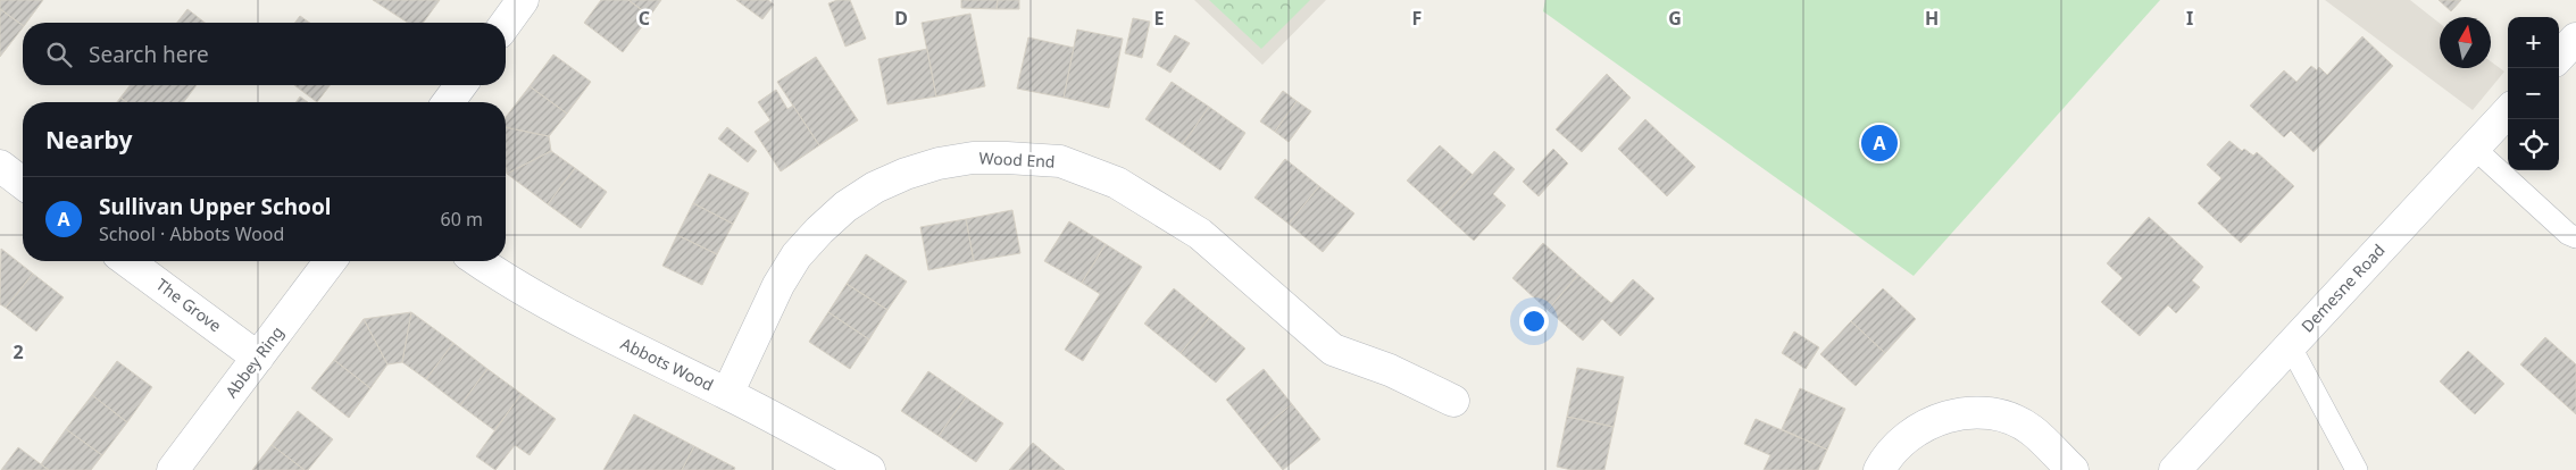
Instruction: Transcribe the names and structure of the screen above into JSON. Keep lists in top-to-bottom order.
{
  "streets": {
    "street": [
      "Wood End",
      "Demesne Road",
      "The Grove",
      "Abbey Ring",
      "Abbots Wood"
    ]
  },
  "crossings": [
    ["Wood End", "Abbots Wood"],
    ["The Grove", "Abbey Ring"]
  ],
  "north": "top",
  "page": {
    "map_buttons": ["+", "−"],
    "search": "Search here",
    "heading": "Nearby",
    "pins": "A",
    "list": [
      {
        "mark": "A",
        "name": "Sullivan Upper School",
        "note": "School · Abbots Wood",
        "value": "60 m"
      }
    ]
  },
  "grid": {
    "columns": [
      "C",
      "D",
      "E",
      "F",
      "G",
      "H",
      "I"
    ],
    "rows": ["2"]
  }
}
